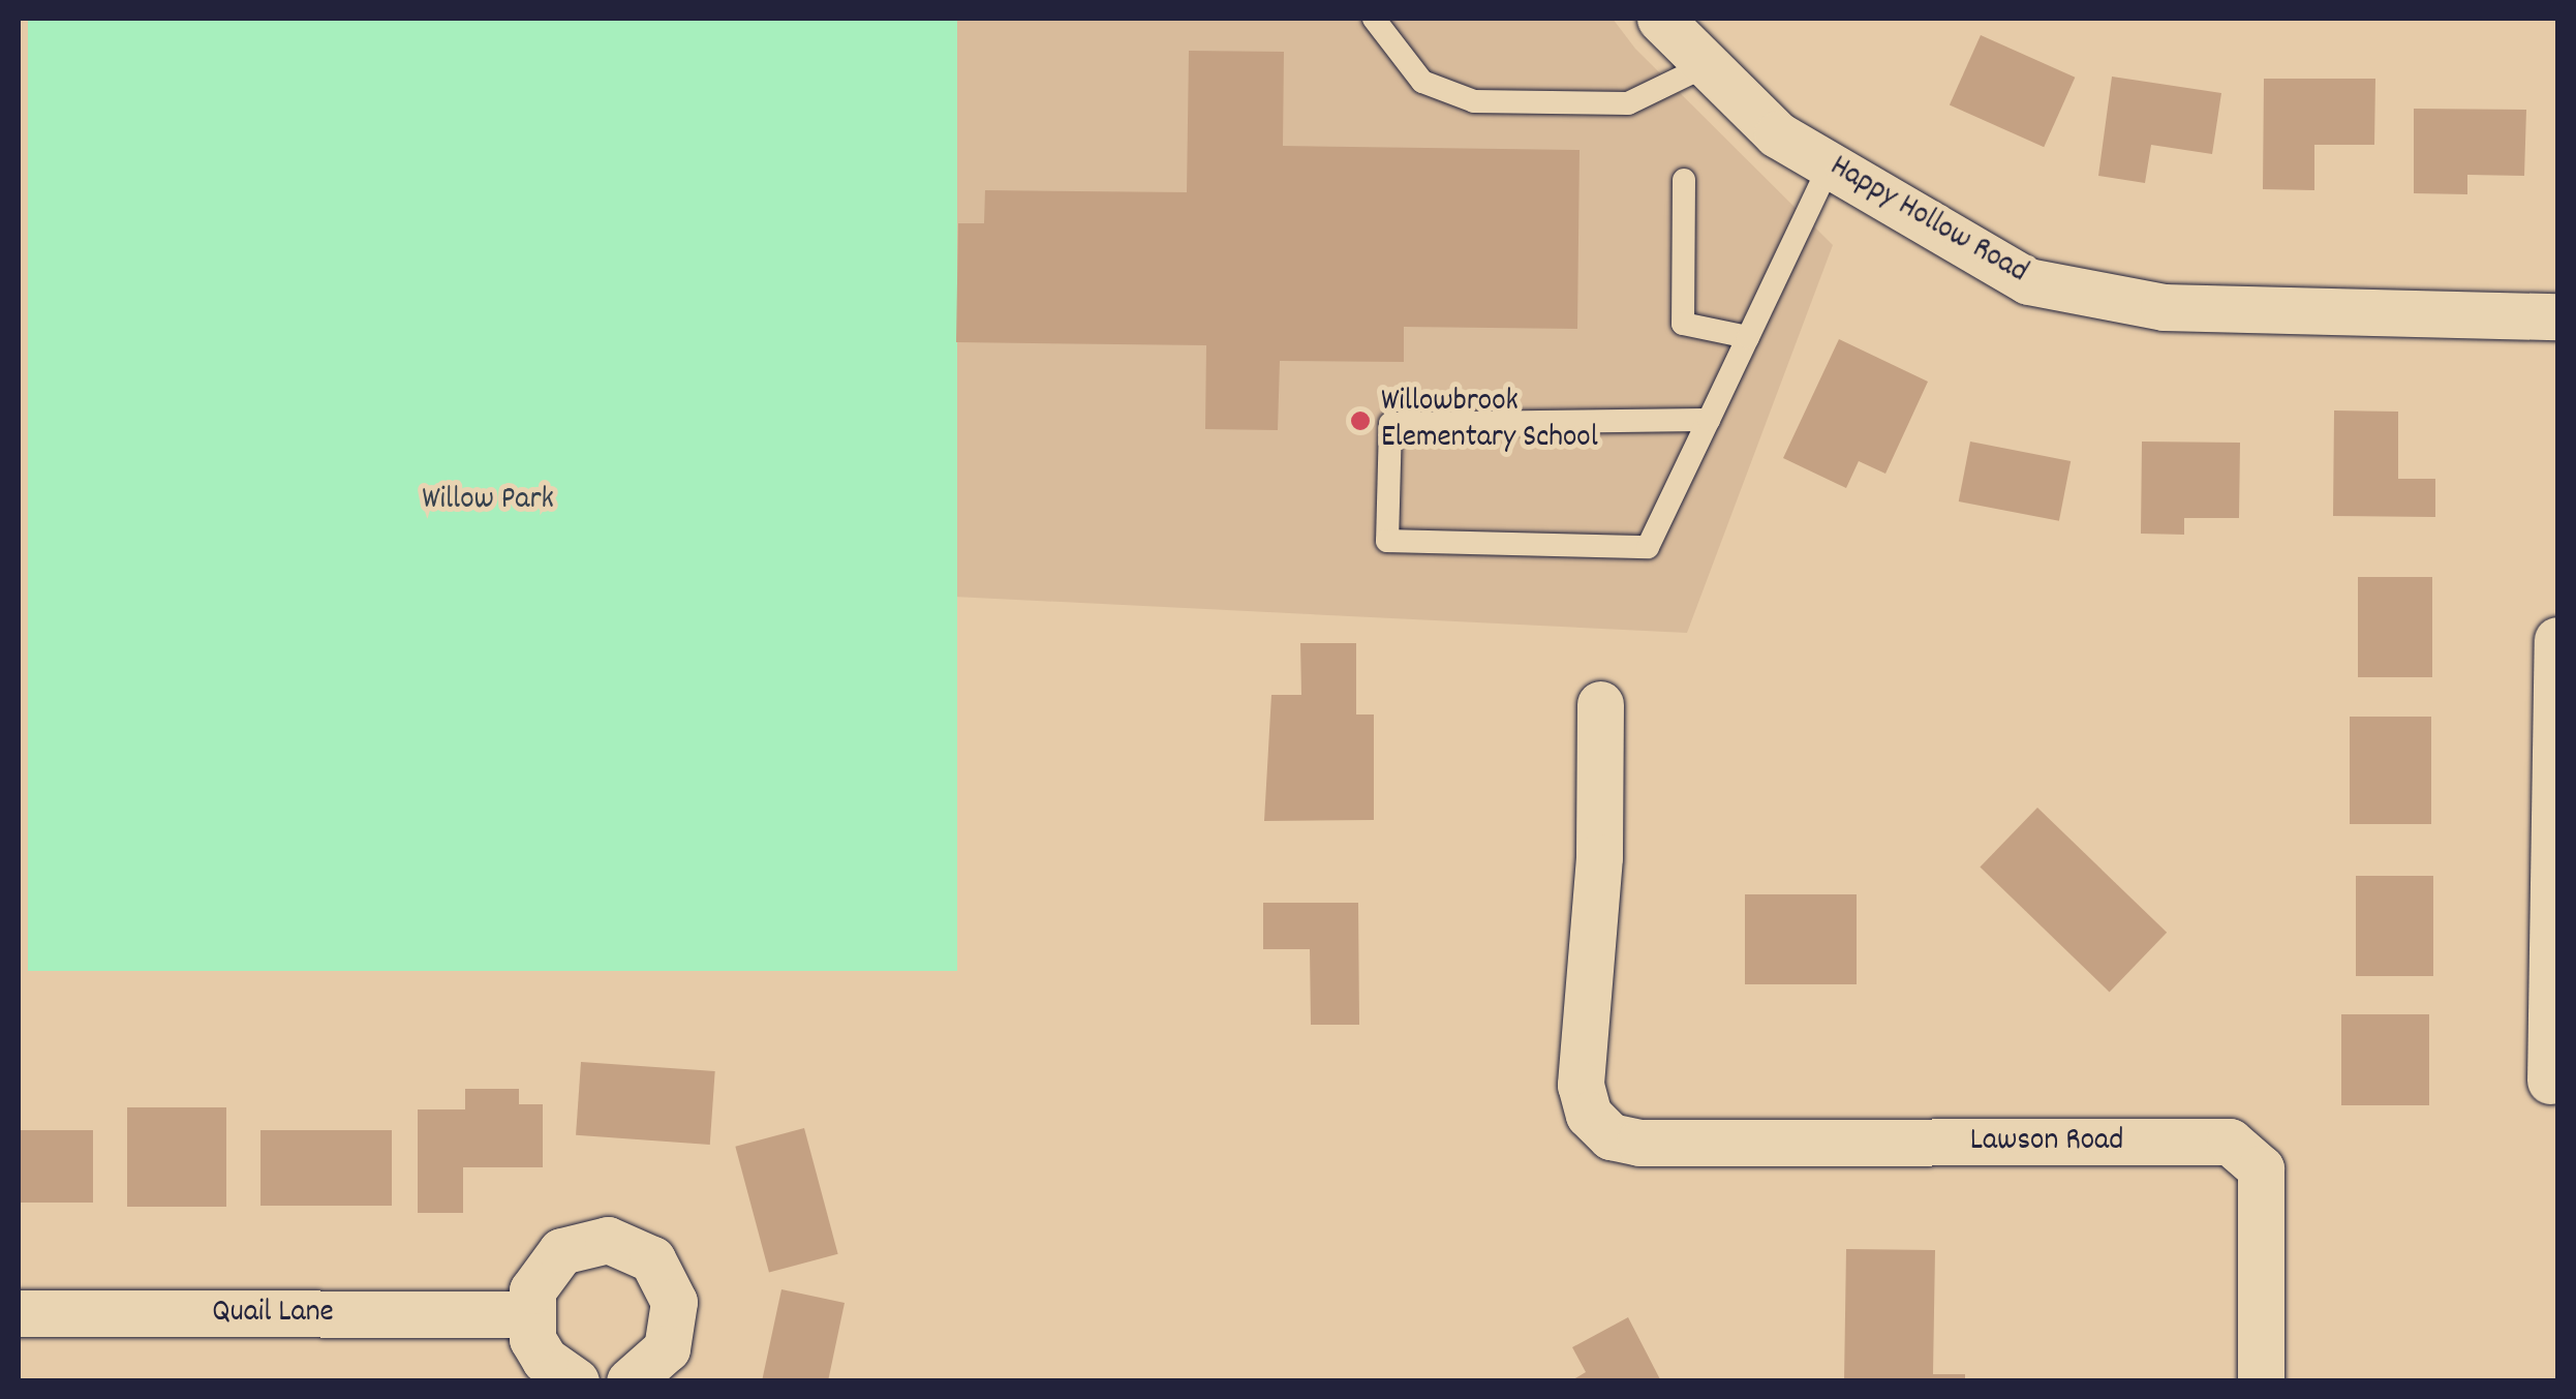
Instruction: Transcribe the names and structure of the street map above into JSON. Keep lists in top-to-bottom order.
{
  "streets": {
    "street": ["Happy Hollow Road", "Lawson Road", "Quail Lane"]
  },
  "parks": ["Willow Park"],
  "places": ["Willowbrook Elementary School"]
}
